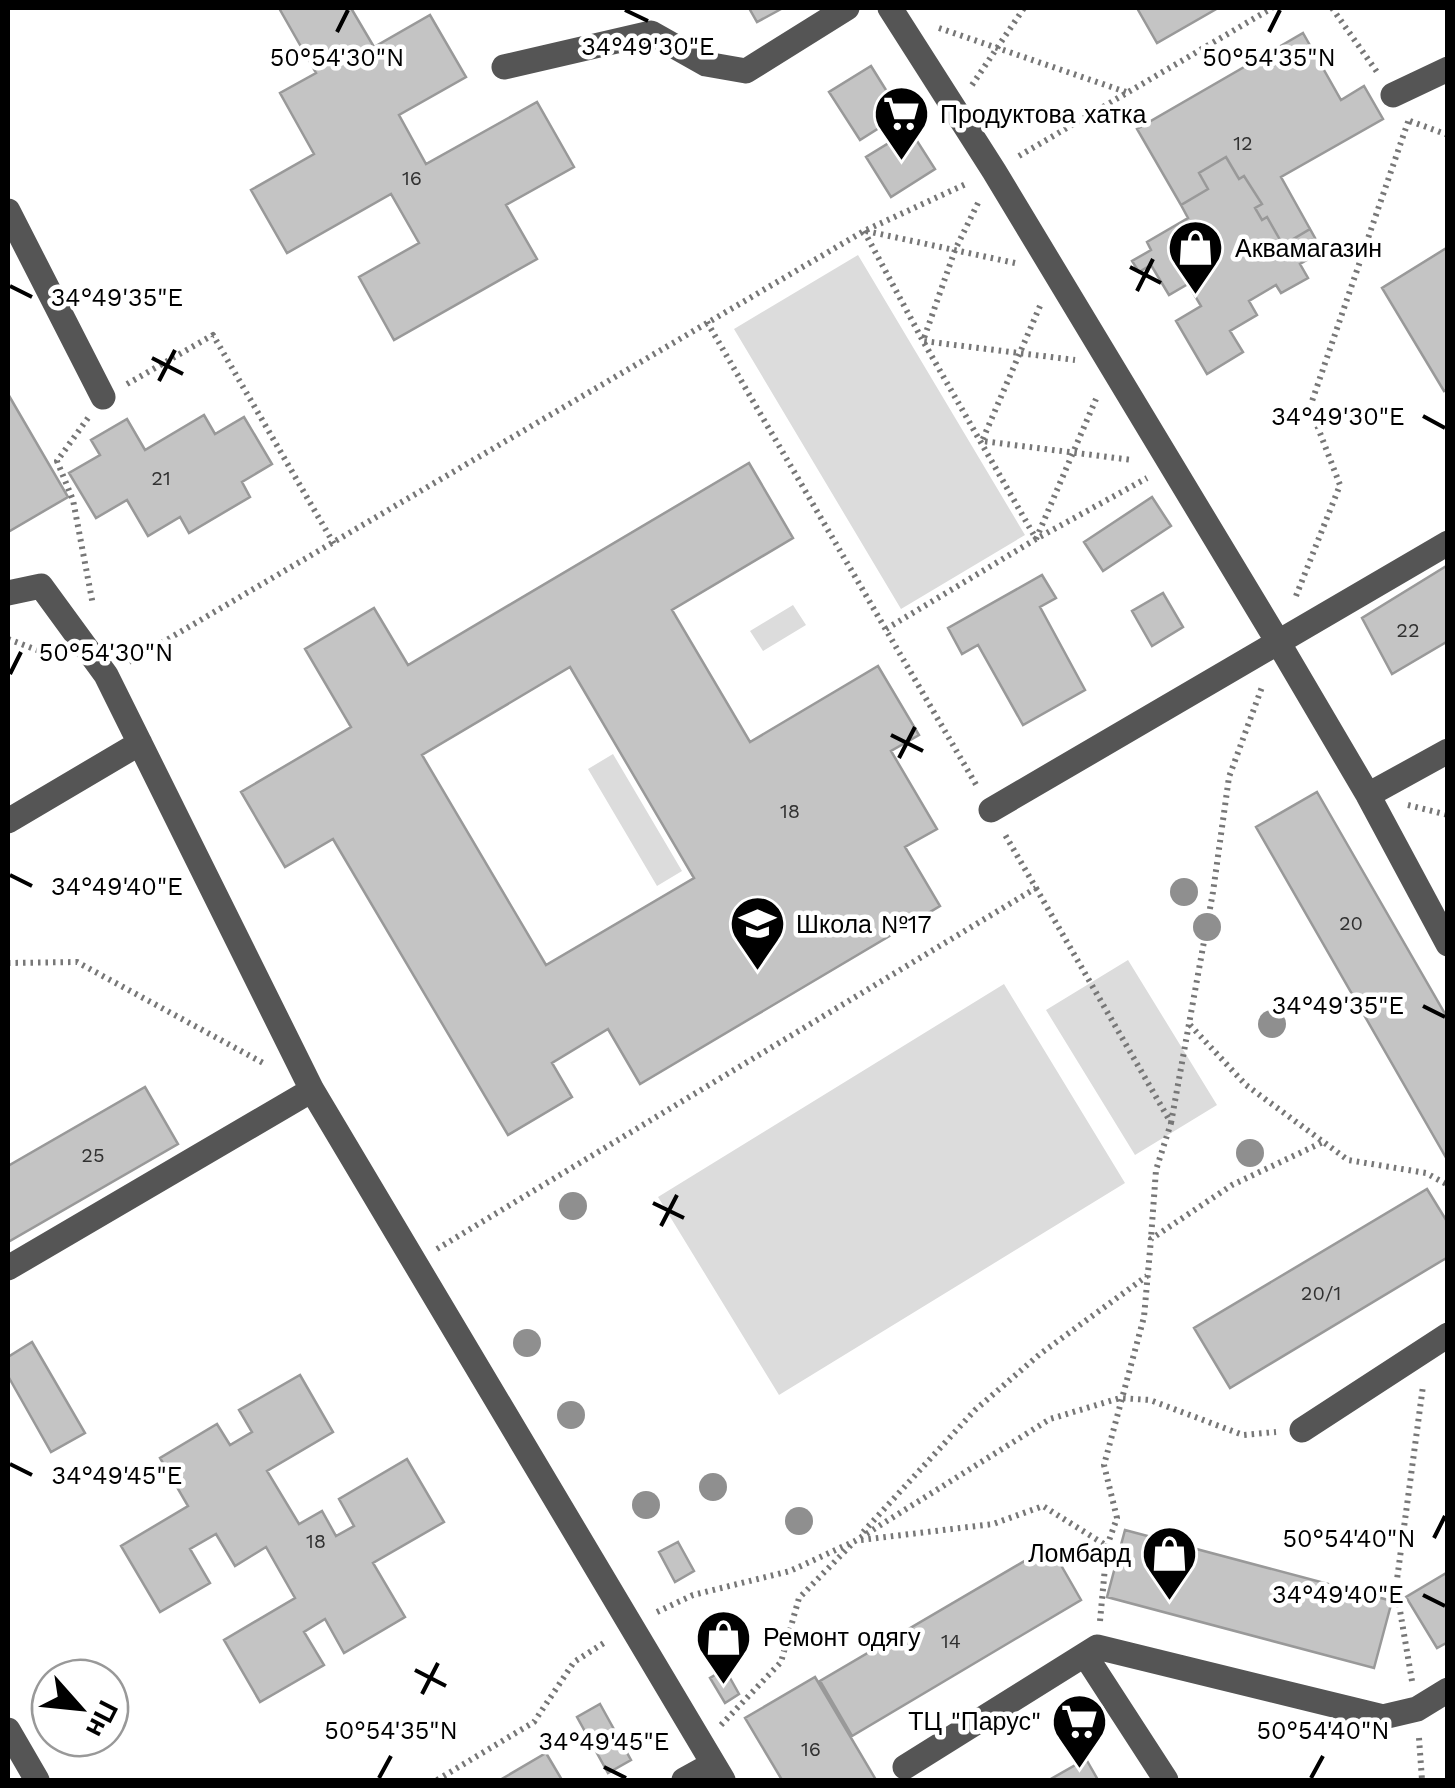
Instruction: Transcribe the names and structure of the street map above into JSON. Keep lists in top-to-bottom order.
{
  "places": {
    "supermarket": ["Продуктова хатка", "ТЦ \"Парус\""],
    "shop": ["Аквамагазин", "Ломбард", "Ремонт одягу"],
    "school or university": ["Школа №17"]
  },
  "house_numbers": [
    "12",
    "16",
    "21",
    "22",
    "18",
    "20",
    "25",
    "20/1",
    "18",
    "14",
    "16"
  ],
  "north": "bottom right",
  "coordinates": [
    "34°49'30\"E",
    "50°54'30\"N",
    "50°54'35\"N",
    "34°49'35\"E",
    "34°49'40\"E",
    "34°49'45\"E",
    "50°54'40\"N"
  ]
}
